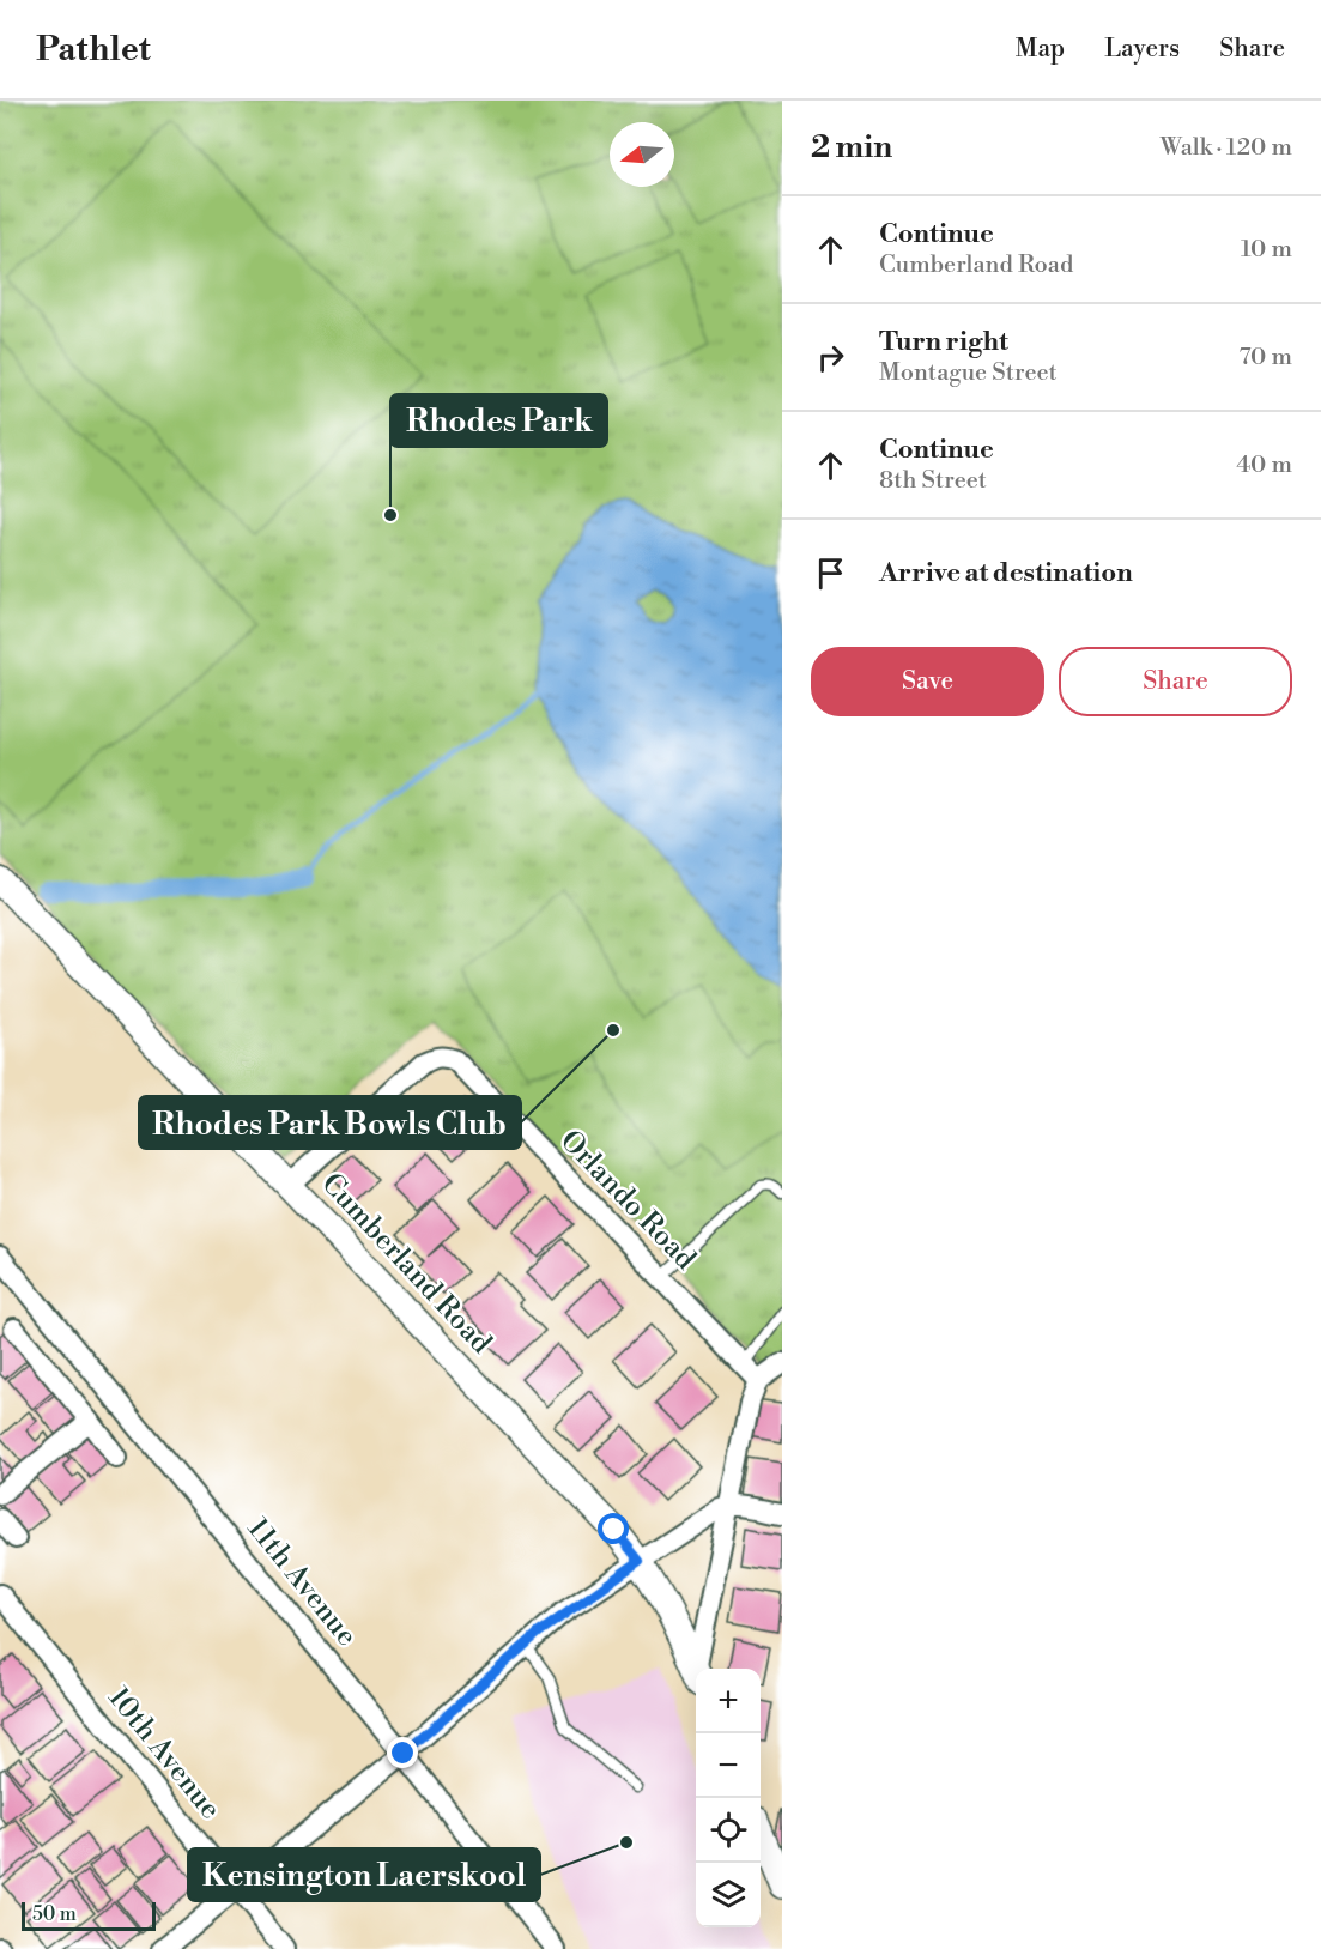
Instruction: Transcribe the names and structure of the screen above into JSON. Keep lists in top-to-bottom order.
{
  "streets": {
    "street": [
      "Orlando Road",
      "Cumberland Road",
      "11th Avenue",
      "10th Avenue"
    ]
  },
  "crossings": [
    ["Orlando Road", "Cumberland Road"]
  ],
  "places": ["Rhodes Park", "Rhodes Park Bowls Club", "Kensington Laerskool"],
  "scale_bar": "50 m",
  "north": "left",
  "page": {
    "header": "Pathlet",
    "nav": ["Map", "Layers", "Share"],
    "heading": ["2 min", "Walk · 120 m"],
    "list": [
      ["Continue", "Cumberland Road", "10 m"],
      ["Turn right", "Montague Street", "70 m"],
      ["Continue", "8th Street", "40 m"],
      "Arrive at destination"
    ],
    "buttons": ["Save", "Share"],
    "map_buttons": ["+", "−"],
    "scale": "50 m"
  }
}
